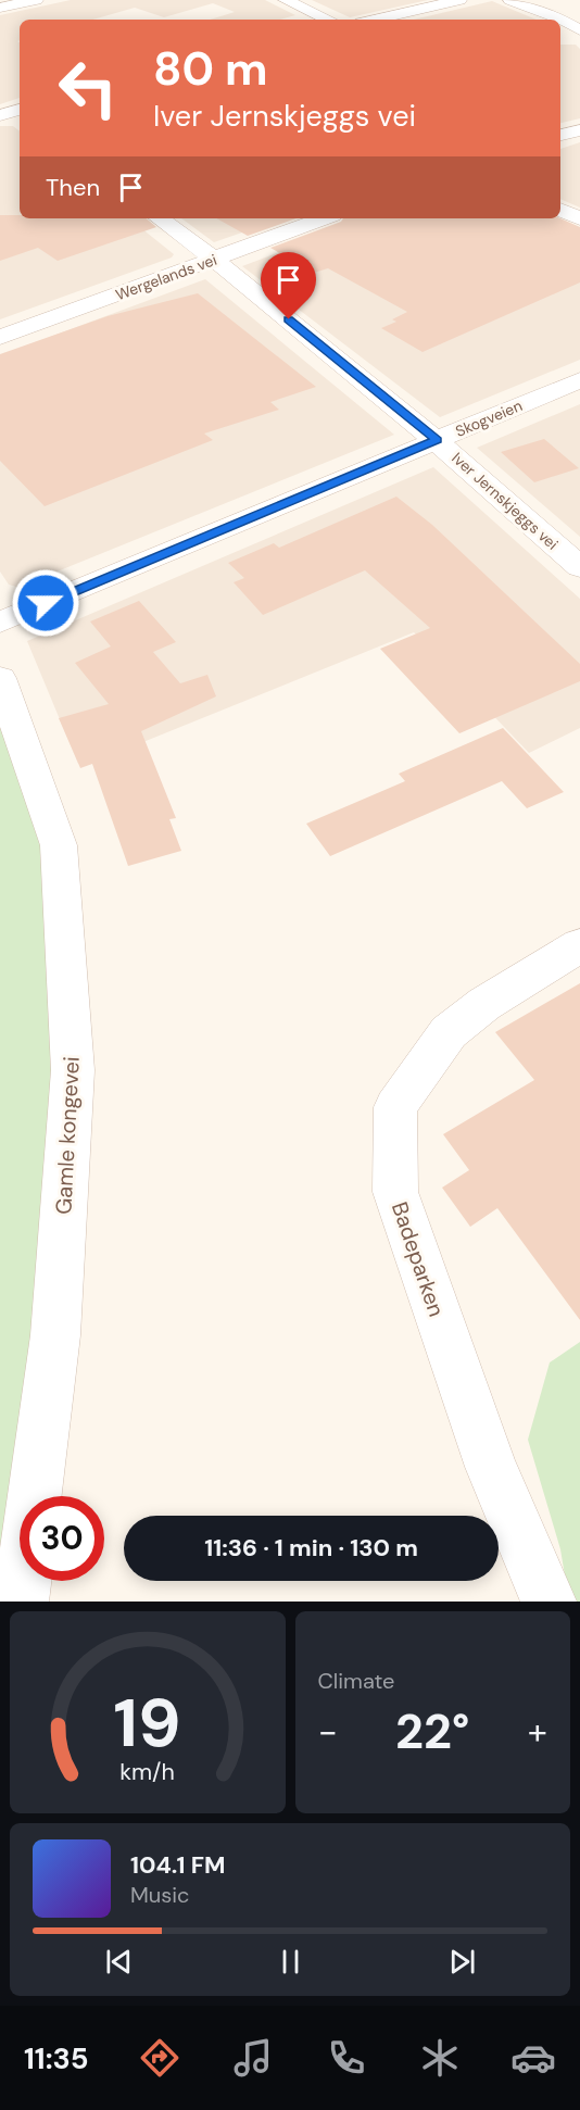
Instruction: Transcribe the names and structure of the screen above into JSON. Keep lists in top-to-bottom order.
{
  "streets": {
    "street": [
      "Wergelands vei",
      "Skogveien",
      "Iver Jernskjeggs vei",
      "Gamle kongevei",
      "Badeparken"
    ]
  },
  "crossings": [
    ["Wergelands vei", "Iver Jernskjeggs vei"],
    ["Skogveien", "Iver Jernskjeggs vei"]
  ],
  "page": {
    "turn": ["80 m", "Iver Jernskjeggs vei"],
    "then": "Then",
    "limit": "30",
    "trip": "11:36 · 1 min · 130 m",
    "tile": "Climate",
    "heat": ["−", "22°", "+"],
    "song": ["104.1 FM", "Music"],
    "tabs": "11:35",
    "gauge": ["19", "km/h"]
  }
}
